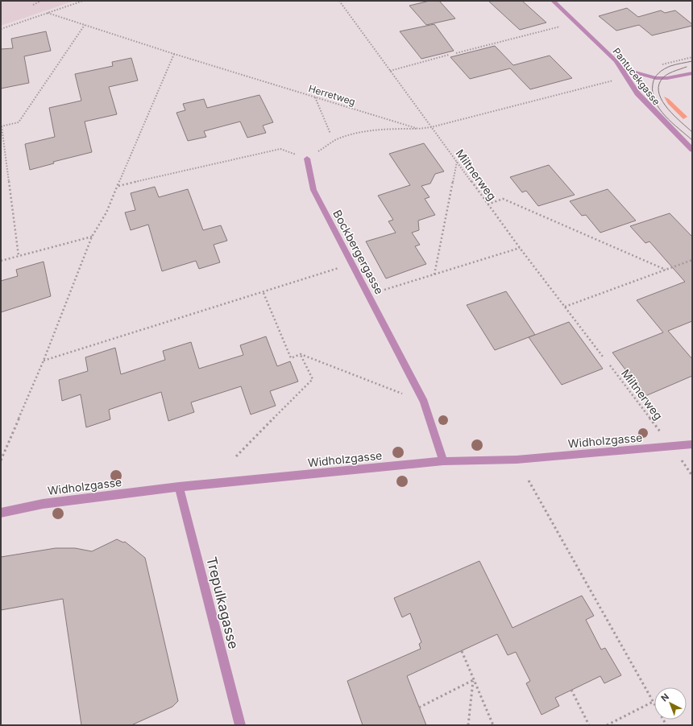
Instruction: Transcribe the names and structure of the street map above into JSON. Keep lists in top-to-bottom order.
{
  "streets": {
    "street": [
      "Pantucekgasse",
      "Bockbergergasse",
      "Widholzgasse",
      "Trepulkagasse"
    ],
    "path": ["Herretweg", "Miltnerweg"]
  },
  "crossings": [
    ["Herretweg", "Miltnerweg"],
    ["Bockbergergasse", "Widholzgasse"],
    ["Widholzgasse", "Trepulkagasse"]
  ],
  "north": "top left"
}
